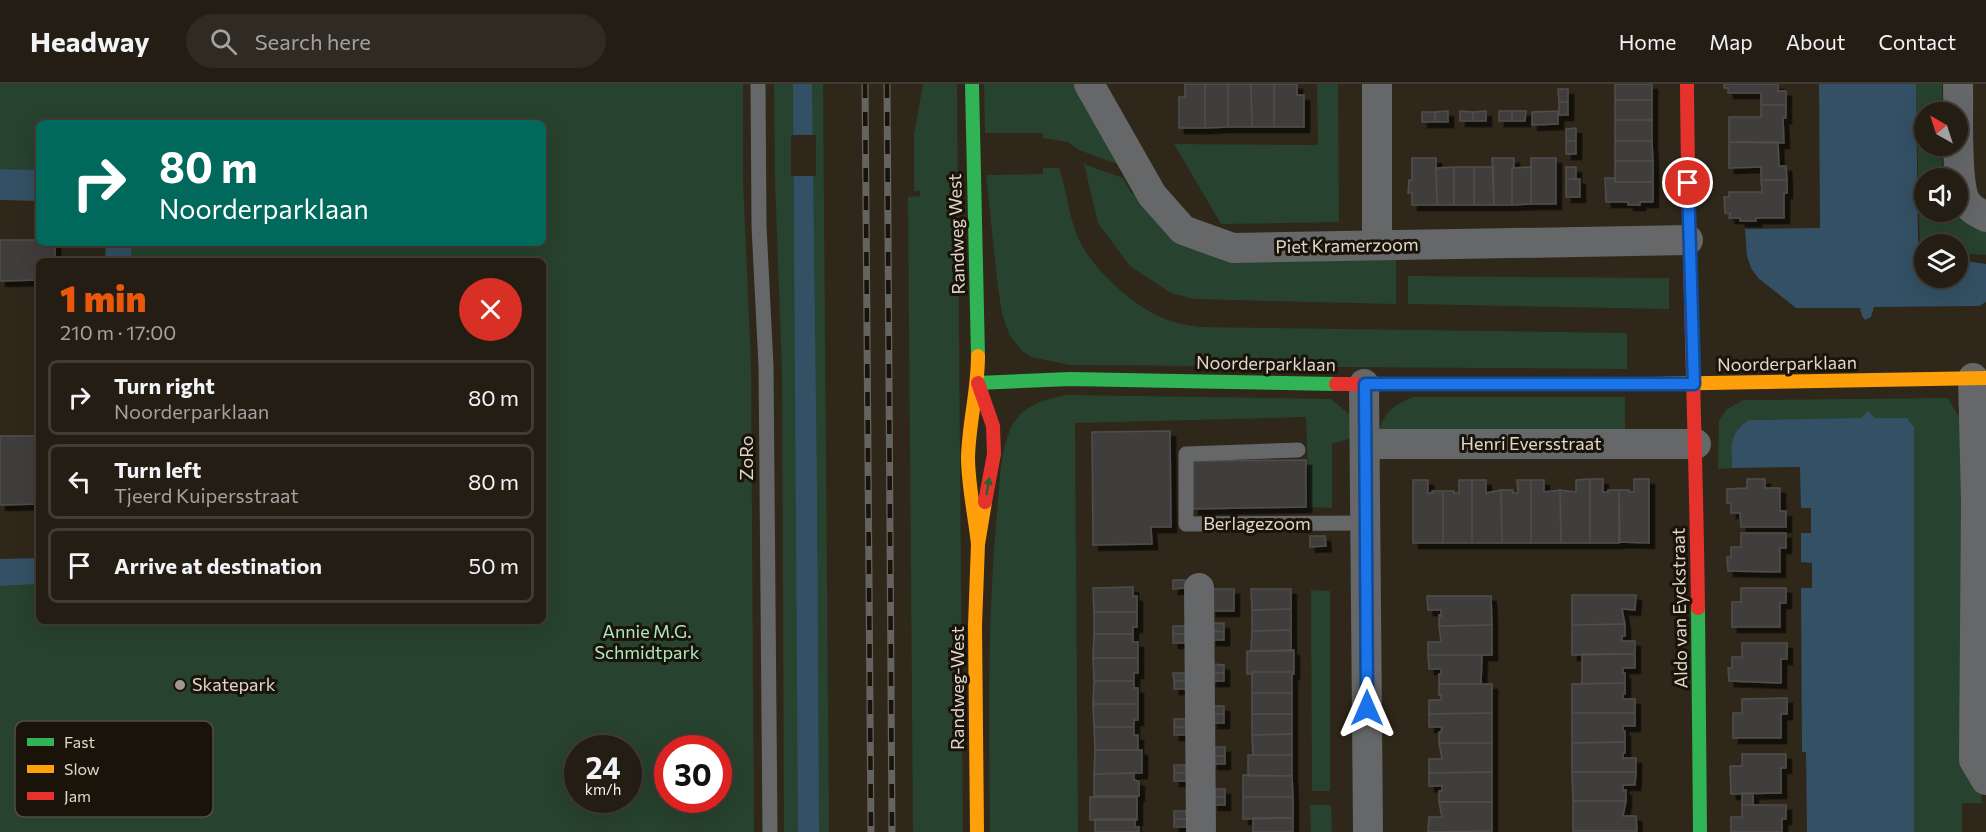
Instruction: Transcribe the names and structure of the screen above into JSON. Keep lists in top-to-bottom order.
{
  "streets": {
    "street": [
      "Randweg West",
      "Piet Kramerzoom",
      "Noorderparklaan",
      "Henri Eversstraat",
      "Aldo van Eyckstraat",
      "Randweg-West"
    ],
    "lane": ["ZoRo", "Berlagezoom"]
  },
  "crossings": [
    ["Randweg West", "Noorderparklaan"],
    ["Randweg West", "Randweg-West"],
    ["Piet Kramerzoom", "Aldo van Eyckstraat"],
    ["Noorderparklaan", "Aldo van Eyckstraat"],
    ["Henri Eversstraat", "Aldo van Eyckstraat"]
  ],
  "parks": ["Annie M.G. Schmidtpark"],
  "places": ["Skatepark"],
  "legend": ["Fast", "Slow", "Jam"],
  "north": "top left",
  "page": {
    "header": "Headway",
    "search": "Search here",
    "nav": [
      "Home",
      "Map",
      "About",
      "Contact"
    ],
    "turn": ["80 m", "Noorderparklaan"],
    "heading": ["1 min", "210 m · 17:00"],
    "list": [
      {
        "name": "Turn right",
        "note": "Noorderparklaan",
        "value": "80 m"
      },
      {
        "name": "Turn left",
        "note": "Tjeerd Kuipersstraat",
        "value": "80 m"
      },
      {
        "name": "Arrive at destination",
        "value": "50 m"
      }
    ],
    "speed": "24 km/h",
    "limit": "30"
  }
}
